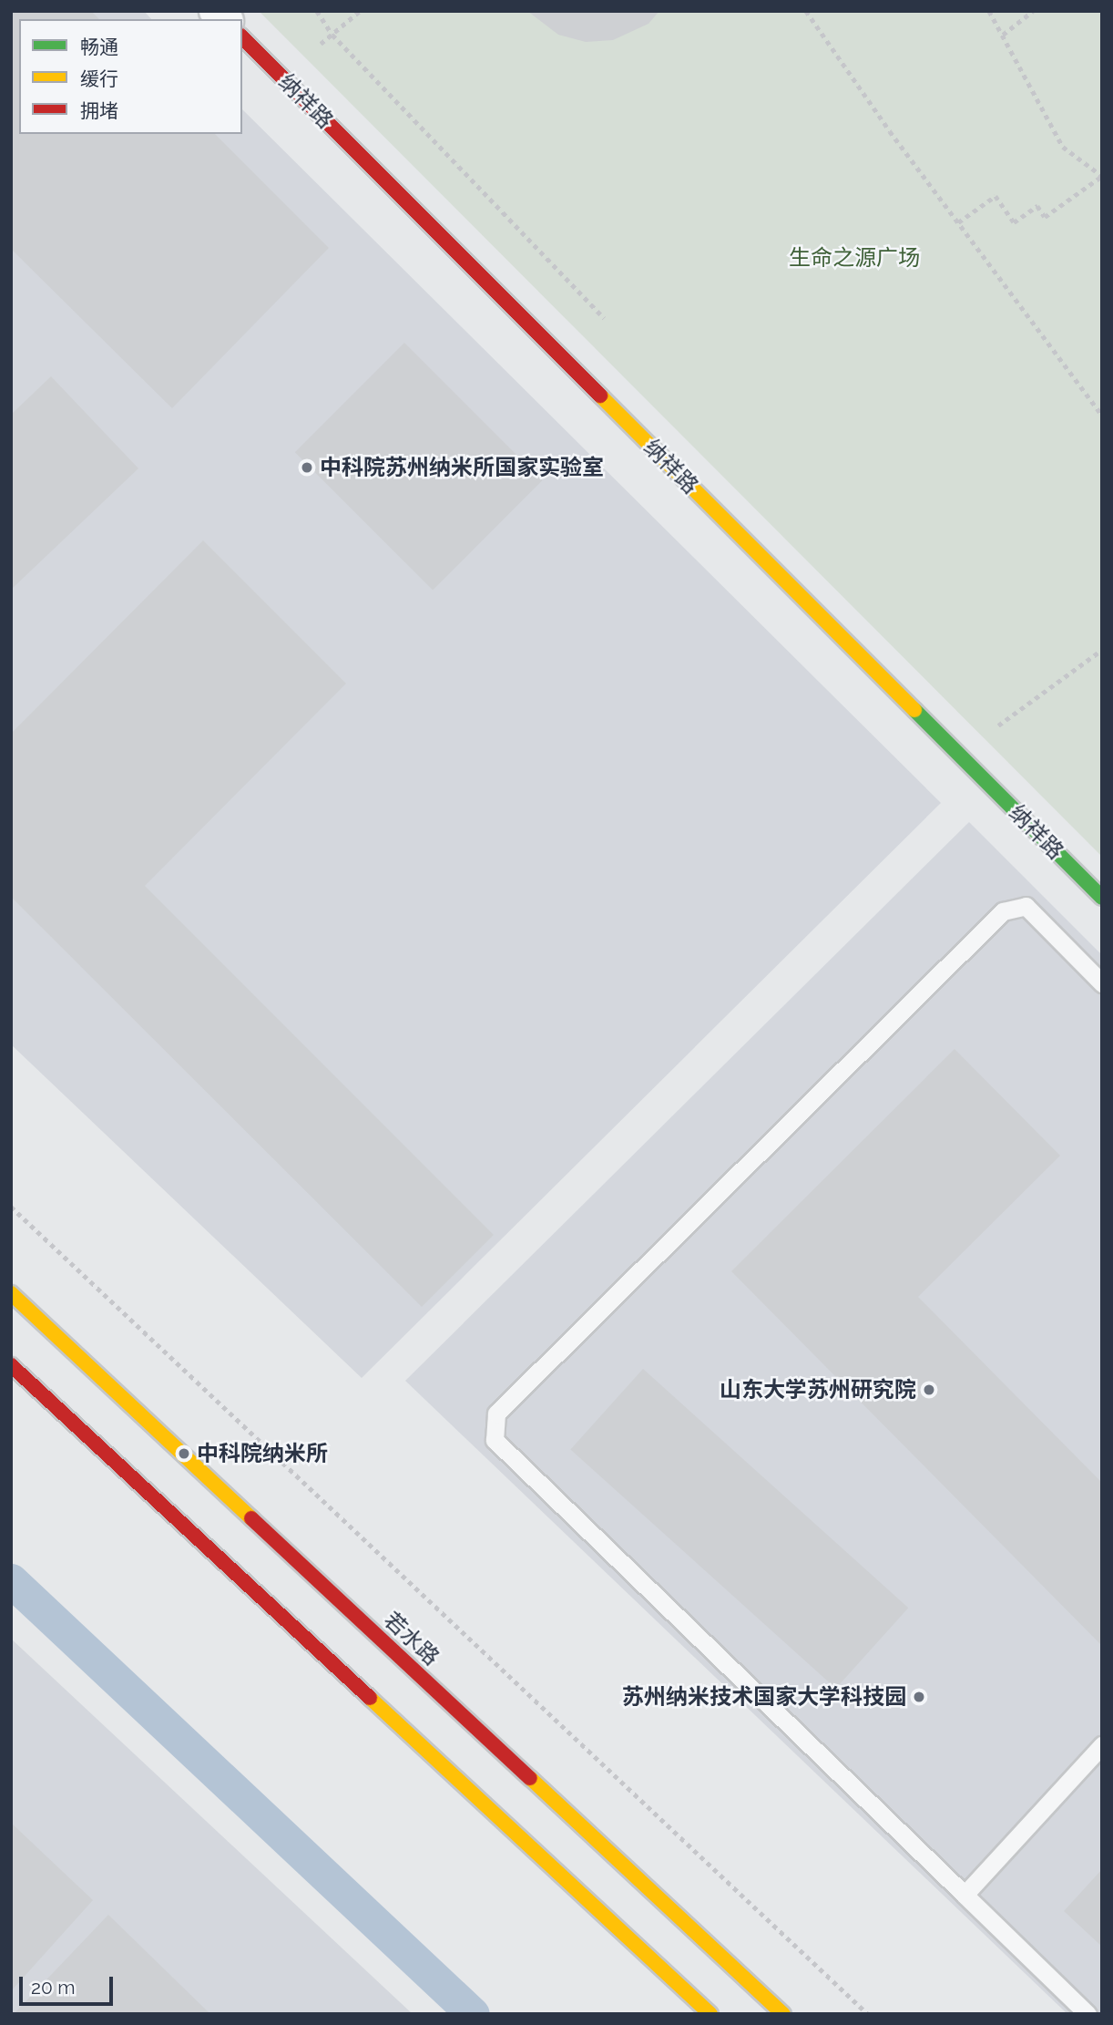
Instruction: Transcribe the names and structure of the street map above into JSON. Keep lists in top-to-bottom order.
{
  "streets": {
    "main road": ["纳祥路", "若水路"]
  },
  "parks": ["生命之源广场"],
  "places": [
    "中科院苏州纳米所国家实验室",
    "山东大学苏州研究院",
    "中科院纳米所",
    "苏州纳米技术国家大学科技园"
  ],
  "legend": ["畅通", "缓行", "拥堵"],
  "scale_bar": "20 m"
}
